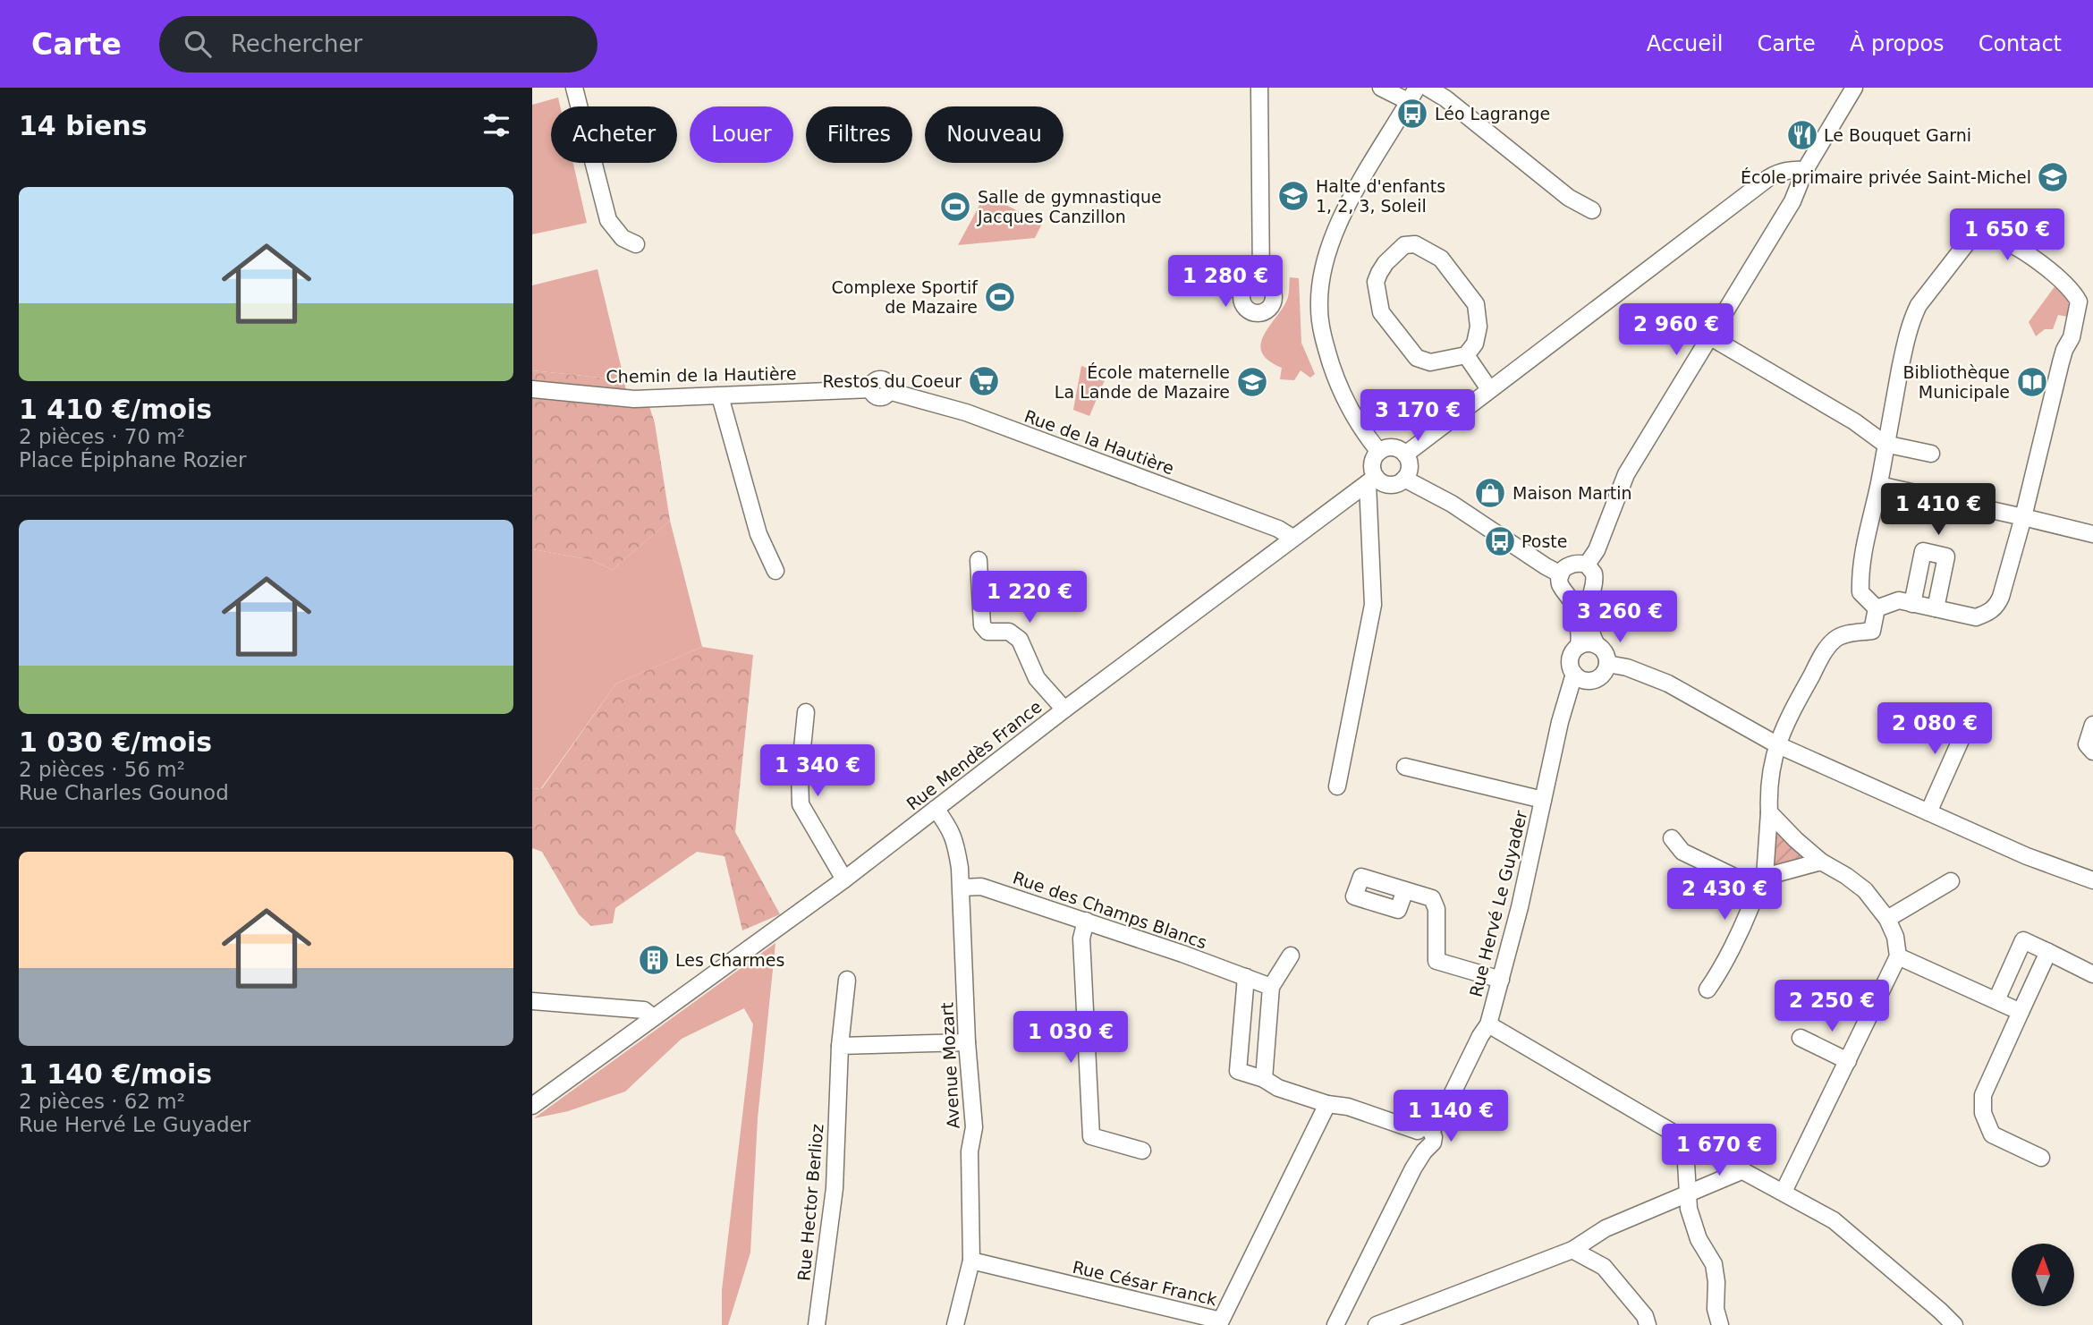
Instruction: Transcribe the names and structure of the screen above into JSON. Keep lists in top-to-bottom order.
{
  "streets": {
    "street": [
      "Chemin de la Hautière",
      "Rue de la Hautière",
      "Rue Mendès France",
      "Rue Hervé Le Guyader",
      "Rue des Champs Blancs",
      "Avenue Mozart",
      "Rue Hector Berlioz",
      "Rue César Franck"
    ]
  },
  "crossings": [
    ["Chemin de la Hautière", "Rue de la Hautière"],
    ["Rue de la Hautière", "Rue Mendès France"],
    ["Rue Mendès France", "Avenue Mozart"],
    ["Rue des Champs Blancs", "Avenue Mozart"],
    ["Avenue Mozart", "Rue César Franck"]
  ],
  "places": {
    "bus stop": ["Léo Lagrange", "Poste"],
    "restaurant": ["Le Bouquet Garni"],
    "school or university": ["École primaire privée Saint-Michel", "Halte d'enfants 1, 2, 3, Soleil", "École maternelle La Lande de Mazaire"],
    "sports": ["Salle de gymnastique Jacques Canzillon", "Complexe Sportif de Mazaire"],
    "supermarket": ["Restos du Coeur"],
    "library": ["Bibliothèque Municipale"],
    "shop": ["Maison Martin"],
    "building": ["Les Charmes"]
  },
  "north": "top",
  "page": {
    "header": "Carte",
    "search": "Rechercher",
    "nav": [
      "Accueil",
      "Carte",
      "À propos",
      "Contact"
    ],
    "heading": "14 biens",
    "chip": [
      "Acheter",
      "Louer",
      "Filtres",
      "Nouveau"
    ],
    "list": [
      {
        "name": "1 410 €/mois",
        "note": "2 pièces · 70 m² · Place Épiphane Rozier"
      },
      {
        "name": "1 030 €/mois",
        "note": "2 pièces · 56 m² · Rue Charles Gounod"
      },
      {
        "name": "1 140 €/mois",
        "note": "2 pièces · 62 m² · Rue Hervé Le Guyader"
      }
    ],
    "price": [
      "1 650 €",
      "1 280 €",
      "2 960 €",
      "3 170 €",
      "1 410 €",
      "1 220 €",
      "3 260 €",
      "2 080 €",
      "1 340 €",
      "2 430 €",
      "2 250 €",
      "1 030 €",
      "1 140 €",
      "1 670 €"
    ]
  }
}
